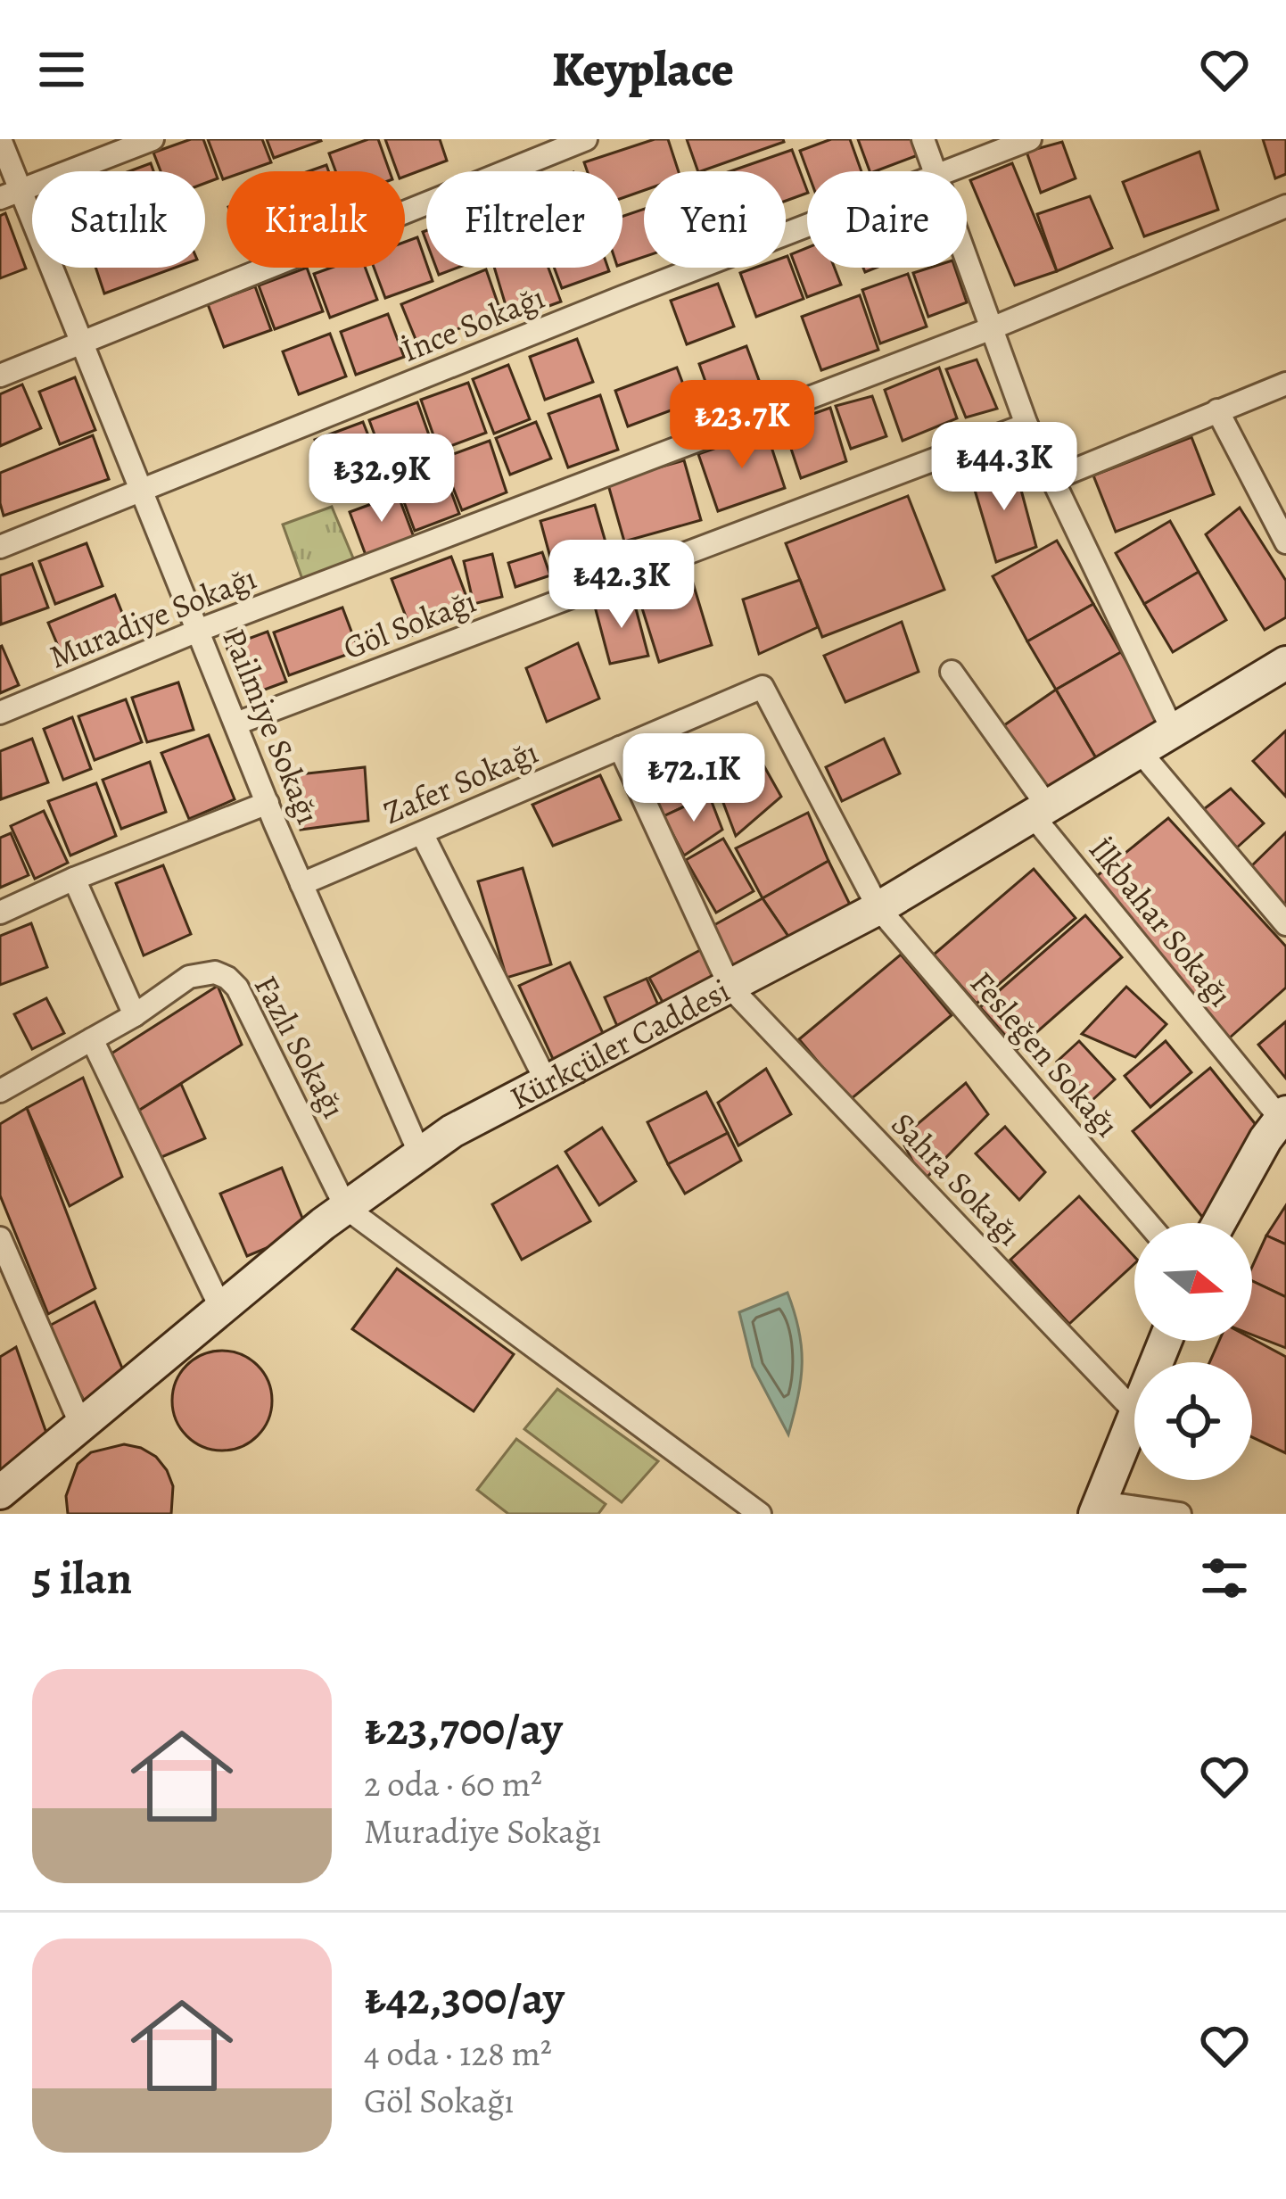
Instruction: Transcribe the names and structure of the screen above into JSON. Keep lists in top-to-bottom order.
{
  "streets": {
    "main road": ["Kürkçüler Caddesi"],
    "street": [
      "İnce Sokağı",
      "Muradiye Sokağı",
      "Göl Sokağı",
      "Pailmiye Sokağı",
      "Zafer Sokağı",
      "İlkbahar Sokağı",
      "Fazlı Sokağı",
      "Fesleğen Sokağı",
      "Sahra Sokağı"
    ]
  },
  "crossings": [
    ["İnce Sokağı", "Pailmiye Sokağı"],
    ["Muradiye Sokağı", "Pailmiye Sokağı"],
    ["Göl Sokağı", "Pailmiye Sokağı"],
    ["Pailmiye Sokağı", "Zafer Sokağı"],
    ["Pailmiye Sokağı", "Kürkçüler Caddesi"],
    ["Zafer Sokağı", "Fesleğen Sokağı"],
    ["Zafer Sokağı", "Sahra Sokağı"],
    ["İlkbahar Sokağı", "Kürkçüler Caddesi"],
    ["Kürkçüler Caddesi", "Fazlı Sokağı"],
    ["Kürkçüler Caddesi", "Fesleğen Sokağı"],
    ["Kürkçüler Caddesi", "Sahra Sokağı"]
  ],
  "north": "right",
  "page": {
    "header": "Keyplace",
    "chip": [
      "Satılık",
      "Kiralık",
      "Filtreler",
      "Yeni",
      "Daire"
    ],
    "price": [
      "₺23.7K",
      "₺44.3K",
      "₺32.9K",
      "₺42.3K",
      "₺72.1K"
    ],
    "heading": "5 ilan",
    "list": [
      {
        "name": "₺23,700/ay",
        "note": "2 oda · 60 m² · Muradiye Sokağı"
      },
      {
        "name": "₺42,300/ay",
        "note": "4 oda · 128 m² · Göl Sokağı"
      }
    ]
  }
}
